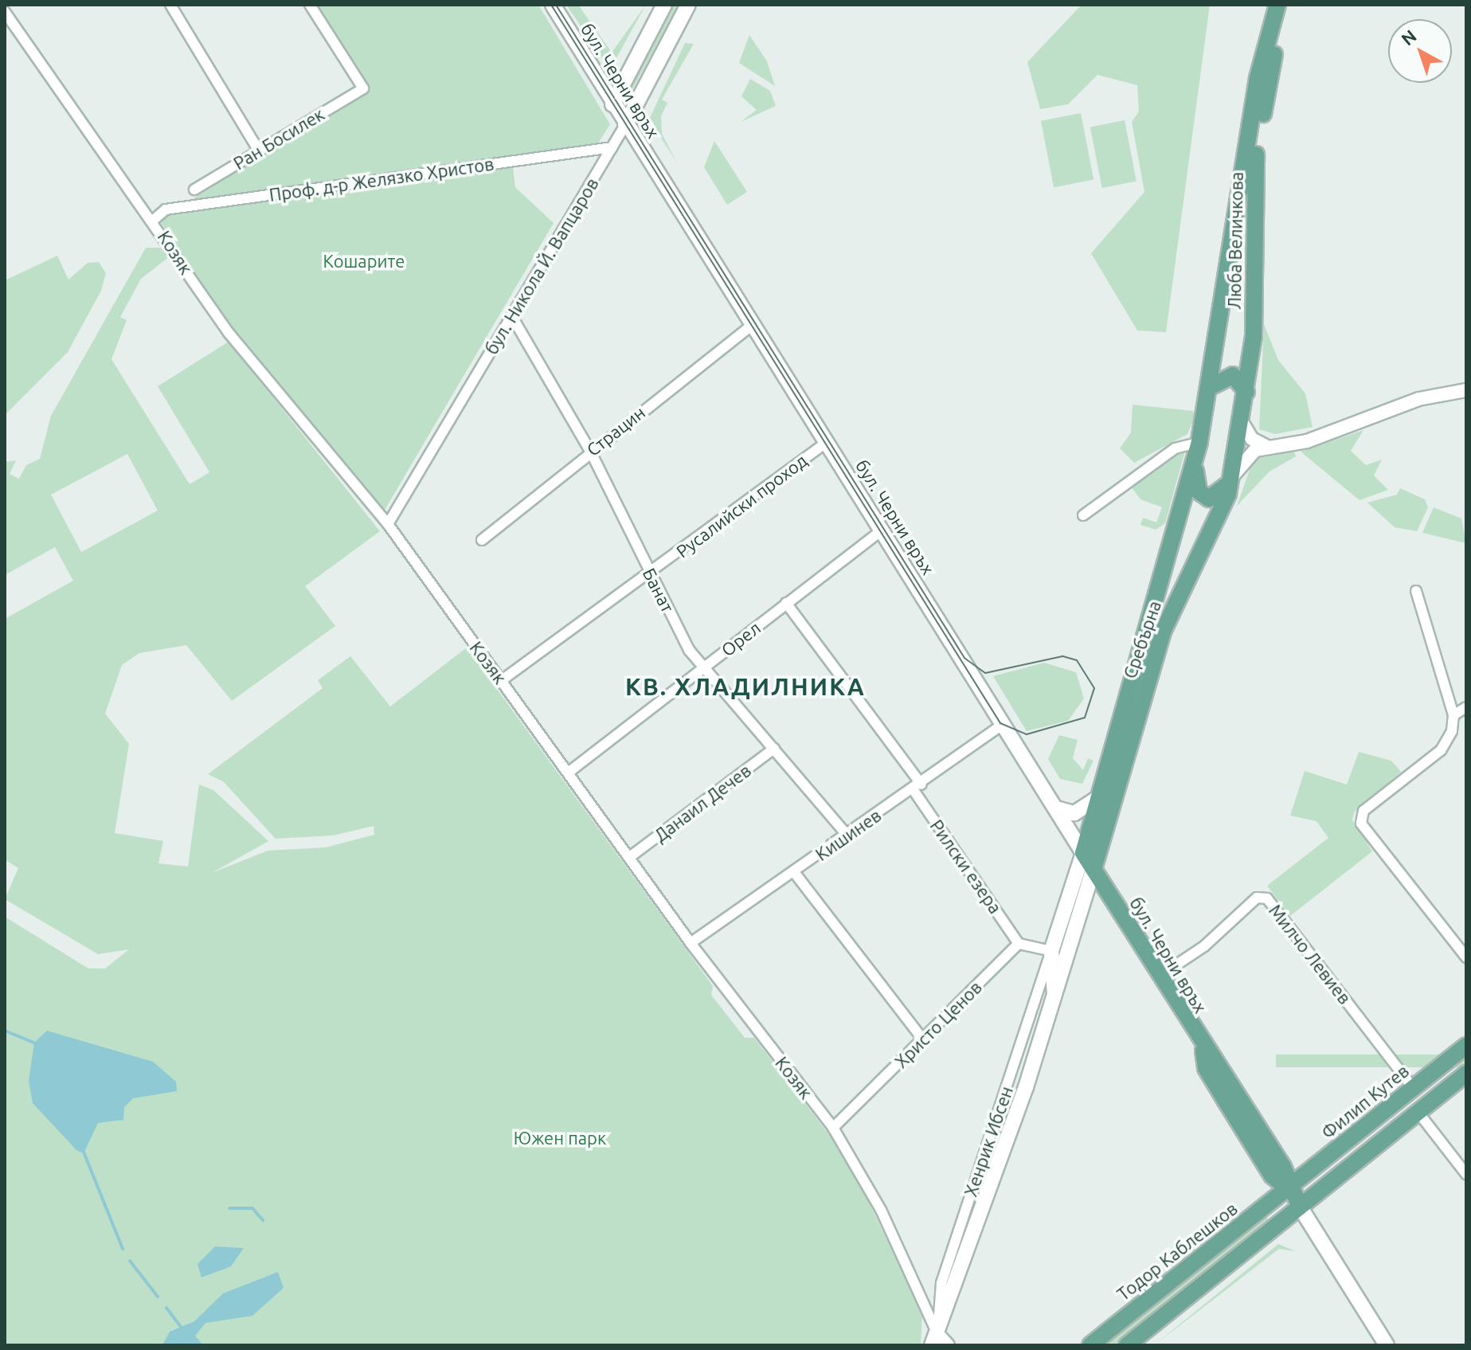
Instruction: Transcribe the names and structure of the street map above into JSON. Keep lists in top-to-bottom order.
{
  "streets": {
    "main road": [
      "бул. Черни връх",
      "Люба Величкова",
      "бул. Никола Й. Вапцаров",
      "Сребърна",
      "Филип Кутев",
      "Хенрик Ибсен",
      "Тодор Каблешков"
    ],
    "street": [
      "Ран Босилек",
      "Проф. д-р Желязко Христов",
      "Козяк",
      "Страцин",
      "Русалийски проход",
      "Банат",
      "Орел",
      "Данаил Дечев",
      "Кишинев",
      "Рилски езера",
      "Милчо Левиев",
      "Христо Ценов"
    ]
  },
  "crossings": [
    ["бул. Черни връх", "бул. Никола Й. Вапцаров"],
    ["бул. Черни връх", "Страцин"],
    ["бул. Черни връх", "Русалийски проход"],
    ["бул. Черни връх", "Орел"],
    ["бул. Черни връх", "Сребърна"],
    ["бул. Черни връх", "Кишинев"],
    ["бул. Черни връх", "Милчо Левиев"],
    ["бул. Черни връх", "Филип Кутев"],
    ["бул. Черни връх", "Хенрик Ибсен"],
    ["бул. Черни връх", "Тодор Каблешков"],
    ["Проф. д-р Желязко Христов", "Козяк"],
    ["Проф. д-р Желязко Христов", "бул. Никола Й. Вапцаров"],
    ["Люба Величкова", "Сребърна"],
    ["Козяк", "бул. Никола Й. Вапцаров"],
    ["Козяк", "Русалийски проход"],
    ["Козяк", "Орел"],
    ["Козяк", "Данаил Дечев"],
    ["Козяк", "Кишинев"],
    ["Козяк", "Христо Ценов"],
    ["Козяк", "Хенрик Ибсен"],
    ["бул. Никола Й. Вапцаров", "Банат"],
    ["Страцин", "Банат"],
    ["Русалийски проход", "Банат"],
    ["Банат", "Орел"],
    ["Банат", "Данаил Дечев"],
    ["Банат", "Кишинев"],
    ["Орел", "Рилски езера"],
    ["Сребърна", "Хенрик Ибсен"],
    ["Кишинев", "Рилски езера"],
    ["Рилски езера", "Христо Ценов"],
    ["Милчо Левиев", "Филип Кутев"],
    ["Филип Кутев", "Тодор Каблешков"]
  ],
  "districts": ["КВ. ХЛАДИЛНИКА"],
  "parks": ["Кошарите", "Южен парк"],
  "north": "top left"
}
